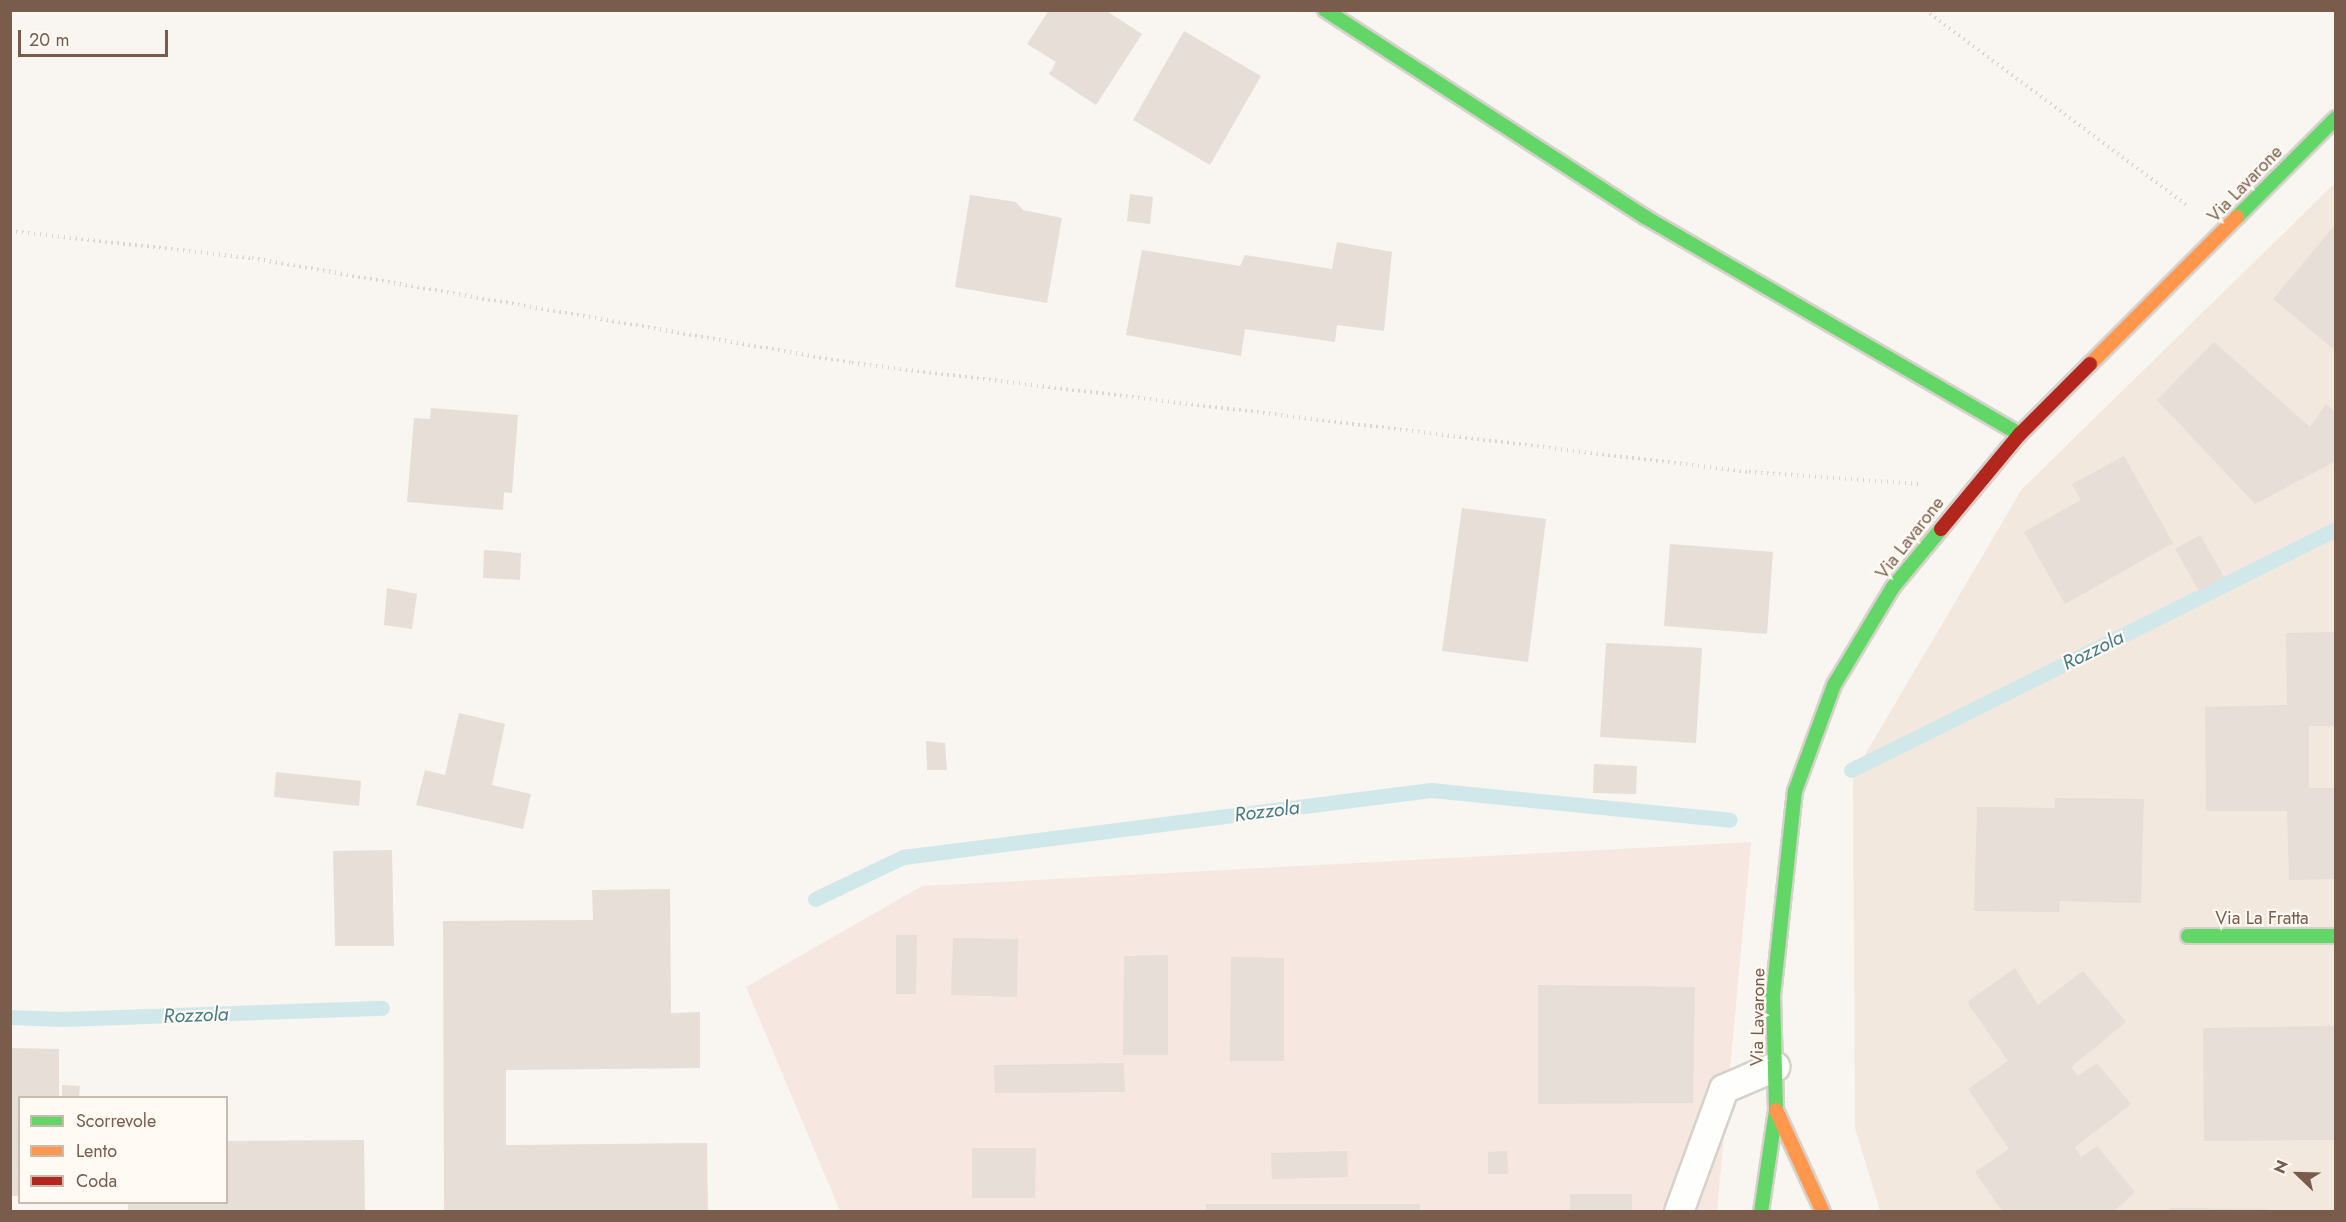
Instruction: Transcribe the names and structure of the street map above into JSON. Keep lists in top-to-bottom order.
{
  "streets": {
    "main road": ["Via Lavarone", "Via La Fratta"]
  },
  "water": ["Rozzola"],
  "legend": ["Scorrevole", "Lento", "Coda"],
  "scale_bar": "20 m",
  "north": "top left"
}
